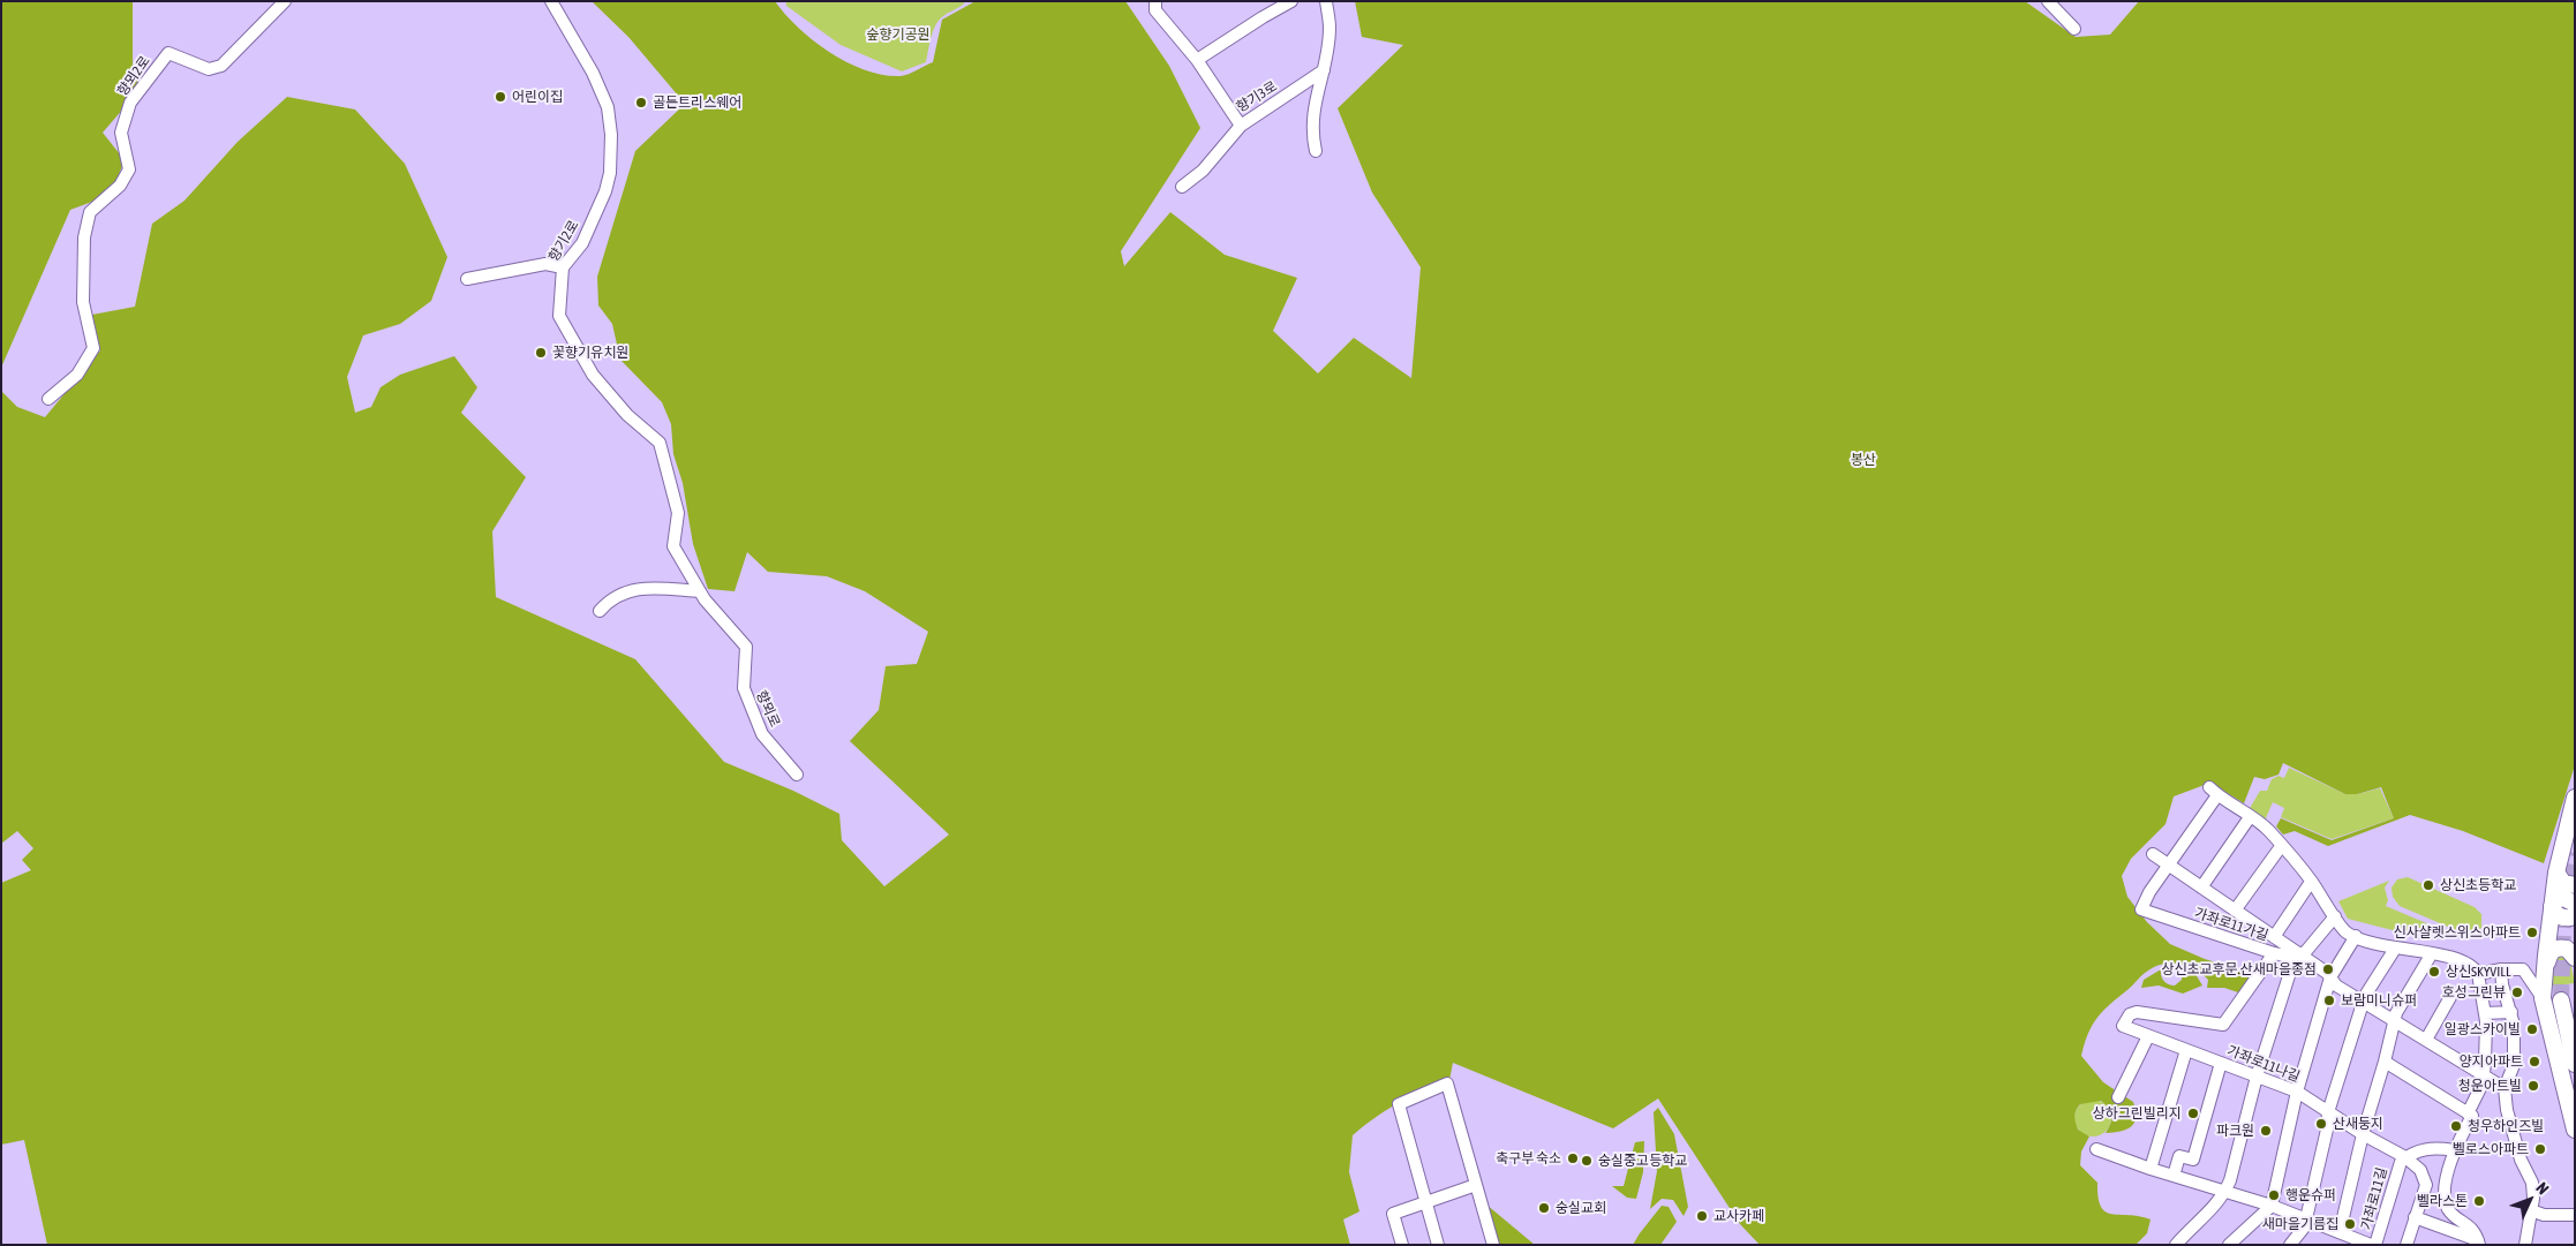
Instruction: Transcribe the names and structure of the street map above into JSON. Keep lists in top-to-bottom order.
{
  "streets": {
    "street": [
      "향뫼2로",
      "향기3로",
      "향기2로",
      "향뫼로",
      "가좌로11가길",
      "가좌로11나길",
      "가좌로11길"
    ]
  },
  "crossings": [
    ["향기2로", "향뫼로"],
    ["가좌로11가길", "가좌로11나길"],
    ["가좌로11나길", "가좌로11길"]
  ],
  "parks": ["숲향기공원", "봉산"],
  "places": [
    "어린이집",
    "골든트리스웨어",
    "꽃향기유치원",
    "상신초등학교",
    "신사샬렛스위스아파트",
    "상신초교후문.산새마을종점",
    "상신SKYVILL",
    "호성그린뷰",
    "보람미니슈퍼",
    "일광스카이빌",
    "양지아파트",
    "청운아트빌",
    "상하그린빌리지",
    "산새둥지",
    "청우하인즈빌",
    "파크원",
    "벨로스아파트",
    "축구부 숙소",
    "숭실중고등학교",
    "행운슈퍼",
    "벨라스톤",
    "숭실교회",
    "교사카페",
    "새마을기름집"
  ],
  "north": "top right"
}
